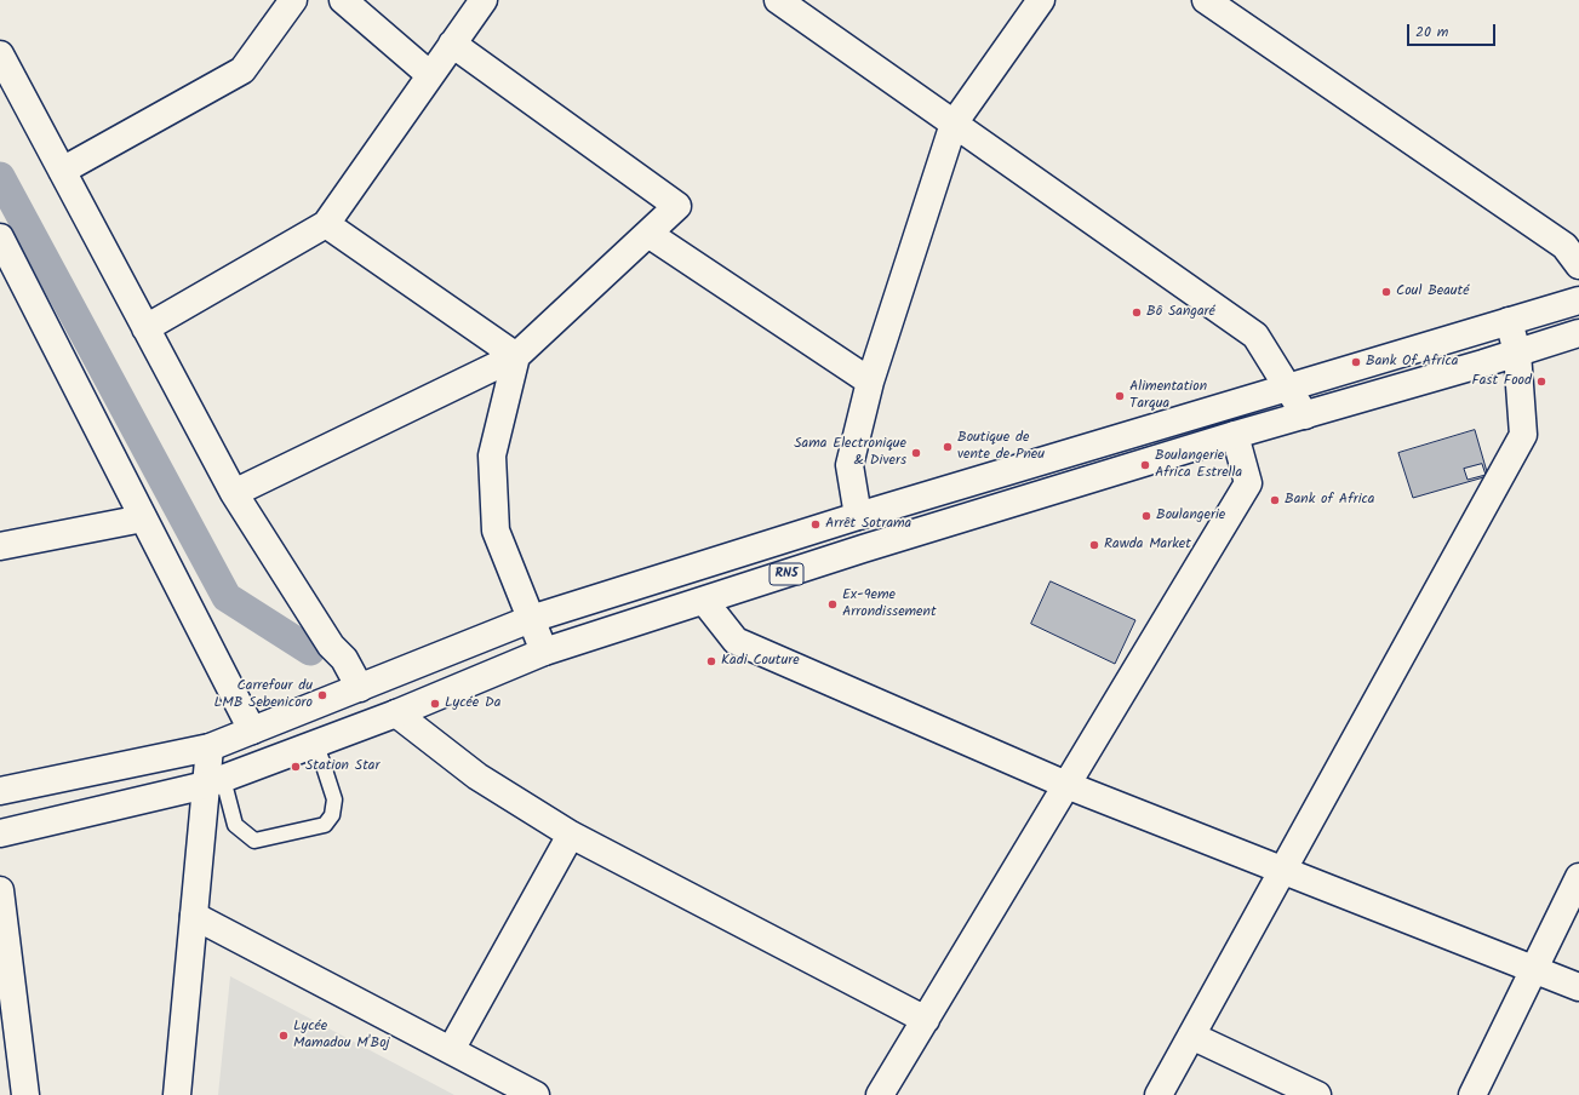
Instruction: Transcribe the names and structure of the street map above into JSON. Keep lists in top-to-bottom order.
{
  "streets": {
    "main road": ["RN5"]
  },
  "places": [
    "Coul Beauté",
    "Bô Sangaré",
    "Bank Of Africa",
    "Fast Food",
    "Alimentation Tarqua",
    "Boutique de vente de Pneu",
    "Sama Electronique & Divers",
    "Boulangerie Africa Estrella",
    "Bank of Africa",
    "Boulangerie",
    "Arrêt Sotrama",
    "Rawda Market",
    "Ex-9eme Arrondissement",
    "Kadi Couture",
    "Carrefour du LMB Sebenicoro",
    "Lycée Da",
    "Station Star",
    "Lycée Mamadou M'Boj"
  ],
  "scale_bar": "20 m"
}
